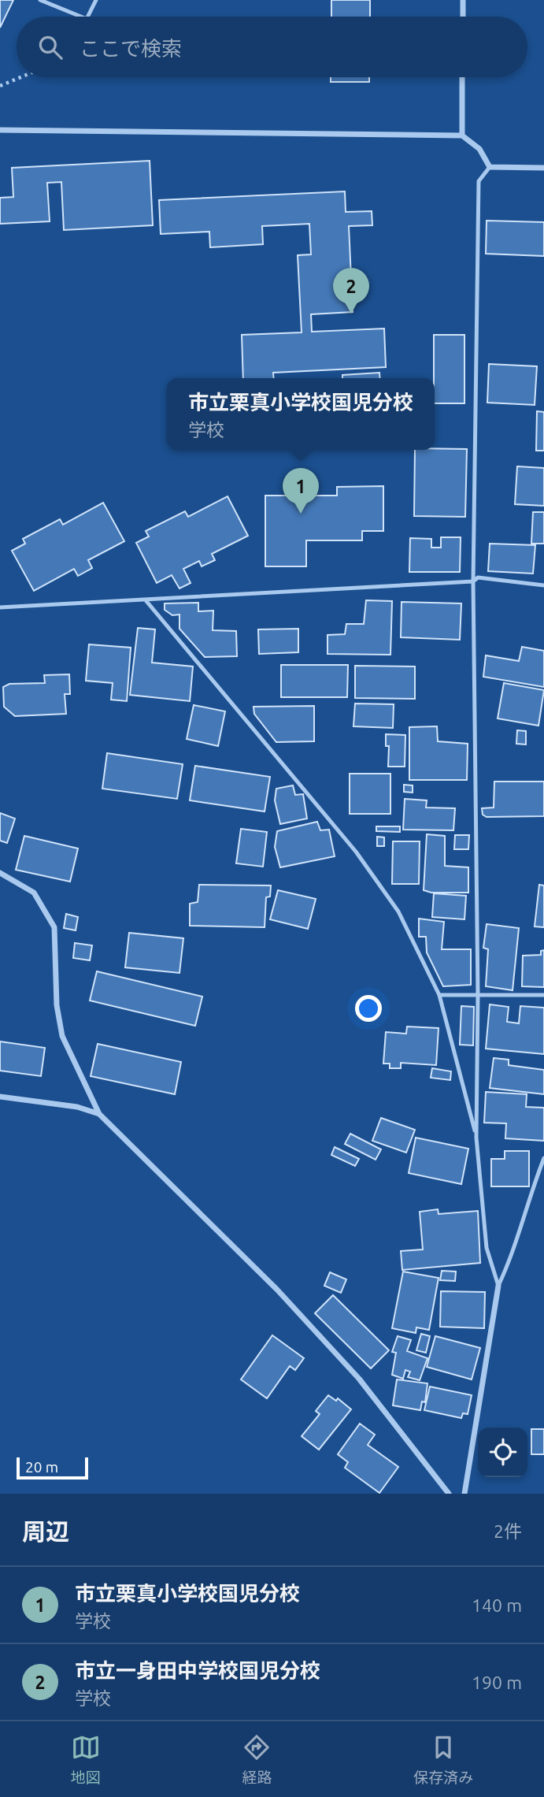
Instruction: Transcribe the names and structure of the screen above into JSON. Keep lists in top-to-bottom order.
{
  "scale_bar": "20 m",
  "page": {
    "search": "ここで検索",
    "pins": ["2", "1"],
    "popup": ["市立栗真小学校国児分校", "学校"],
    "scale": "20 m",
    "heading": ["周辺", "2件"],
    "list": [
      {
        "mark": "1",
        "name": "市立栗真小学校国児分校",
        "note": "学校",
        "value": "140 m"
      },
      {
        "mark": "2",
        "name": "市立一身田中学校国児分校",
        "note": "学校",
        "value": "190 m"
      }
    ],
    "nav": ["地図", "経路", "保存済み"]
  }
}
